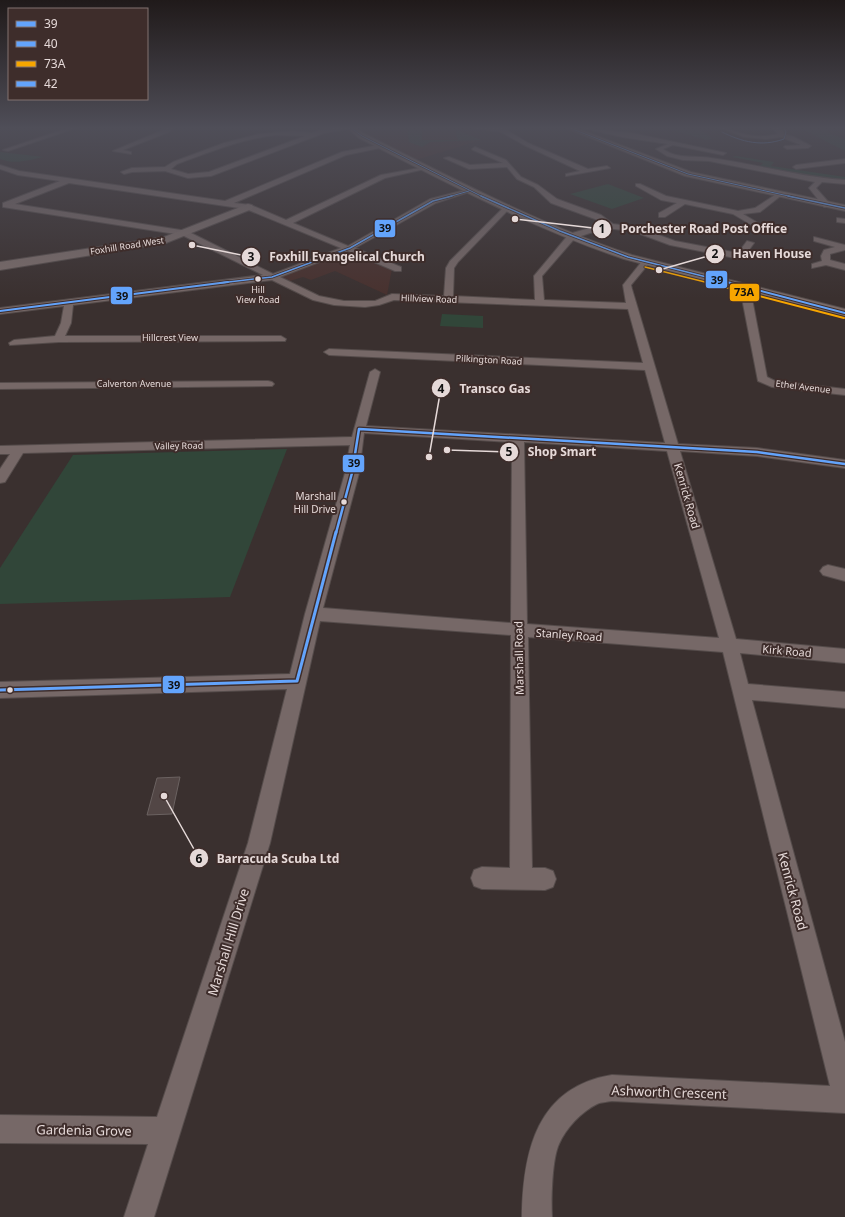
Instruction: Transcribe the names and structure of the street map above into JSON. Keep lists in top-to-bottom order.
{
  "streets": {
    "street": [
      "Foxhill Road West",
      "Hillview Road",
      "Hillcrest View",
      "Pilkington Road",
      "Calverton Avenue",
      "Ethel Avenue",
      "Valley Road",
      "Kenrick Road",
      "Stanley Road",
      "Kirk Road",
      "Marshall Road",
      "Marshall Hill Drive",
      "Ashworth Crescent",
      "Gardenia Grove"
    ]
  },
  "crossings": [
    ["Foxhill Road West", "Hillview Road"],
    ["Hillview Road", "Kenrick Road"],
    ["Pilkington Road", "Kenrick Road"],
    ["Valley Road", "Kenrick Road"],
    ["Valley Road", "Marshall Road"],
    ["Valley Road", "Marshall Hill Drive"],
    ["Kenrick Road", "Stanley Road"],
    ["Kenrick Road", "Kirk Road"],
    ["Stanley Road", "Kirk Road"],
    ["Stanley Road", "Marshall Road"],
    ["Stanley Road", "Marshall Hill Drive"],
    ["Marshall Hill Drive", "Gardenia Grove"]
  ],
  "places": [
    "Porchester Road Post Office",
    "Foxhill Evangelical Church",
    "Haven House",
    "Hill View Road",
    "Shop Smart",
    "Transco Gas",
    "Marshall Hill Drive",
    "Barracuda Scuba Ltd"
  ],
  "lines": ["transit line 39", "transit line 40", "transit line 73A"],
  "legend": [
    "39",
    "40",
    "73A",
    "42"
  ]
}
